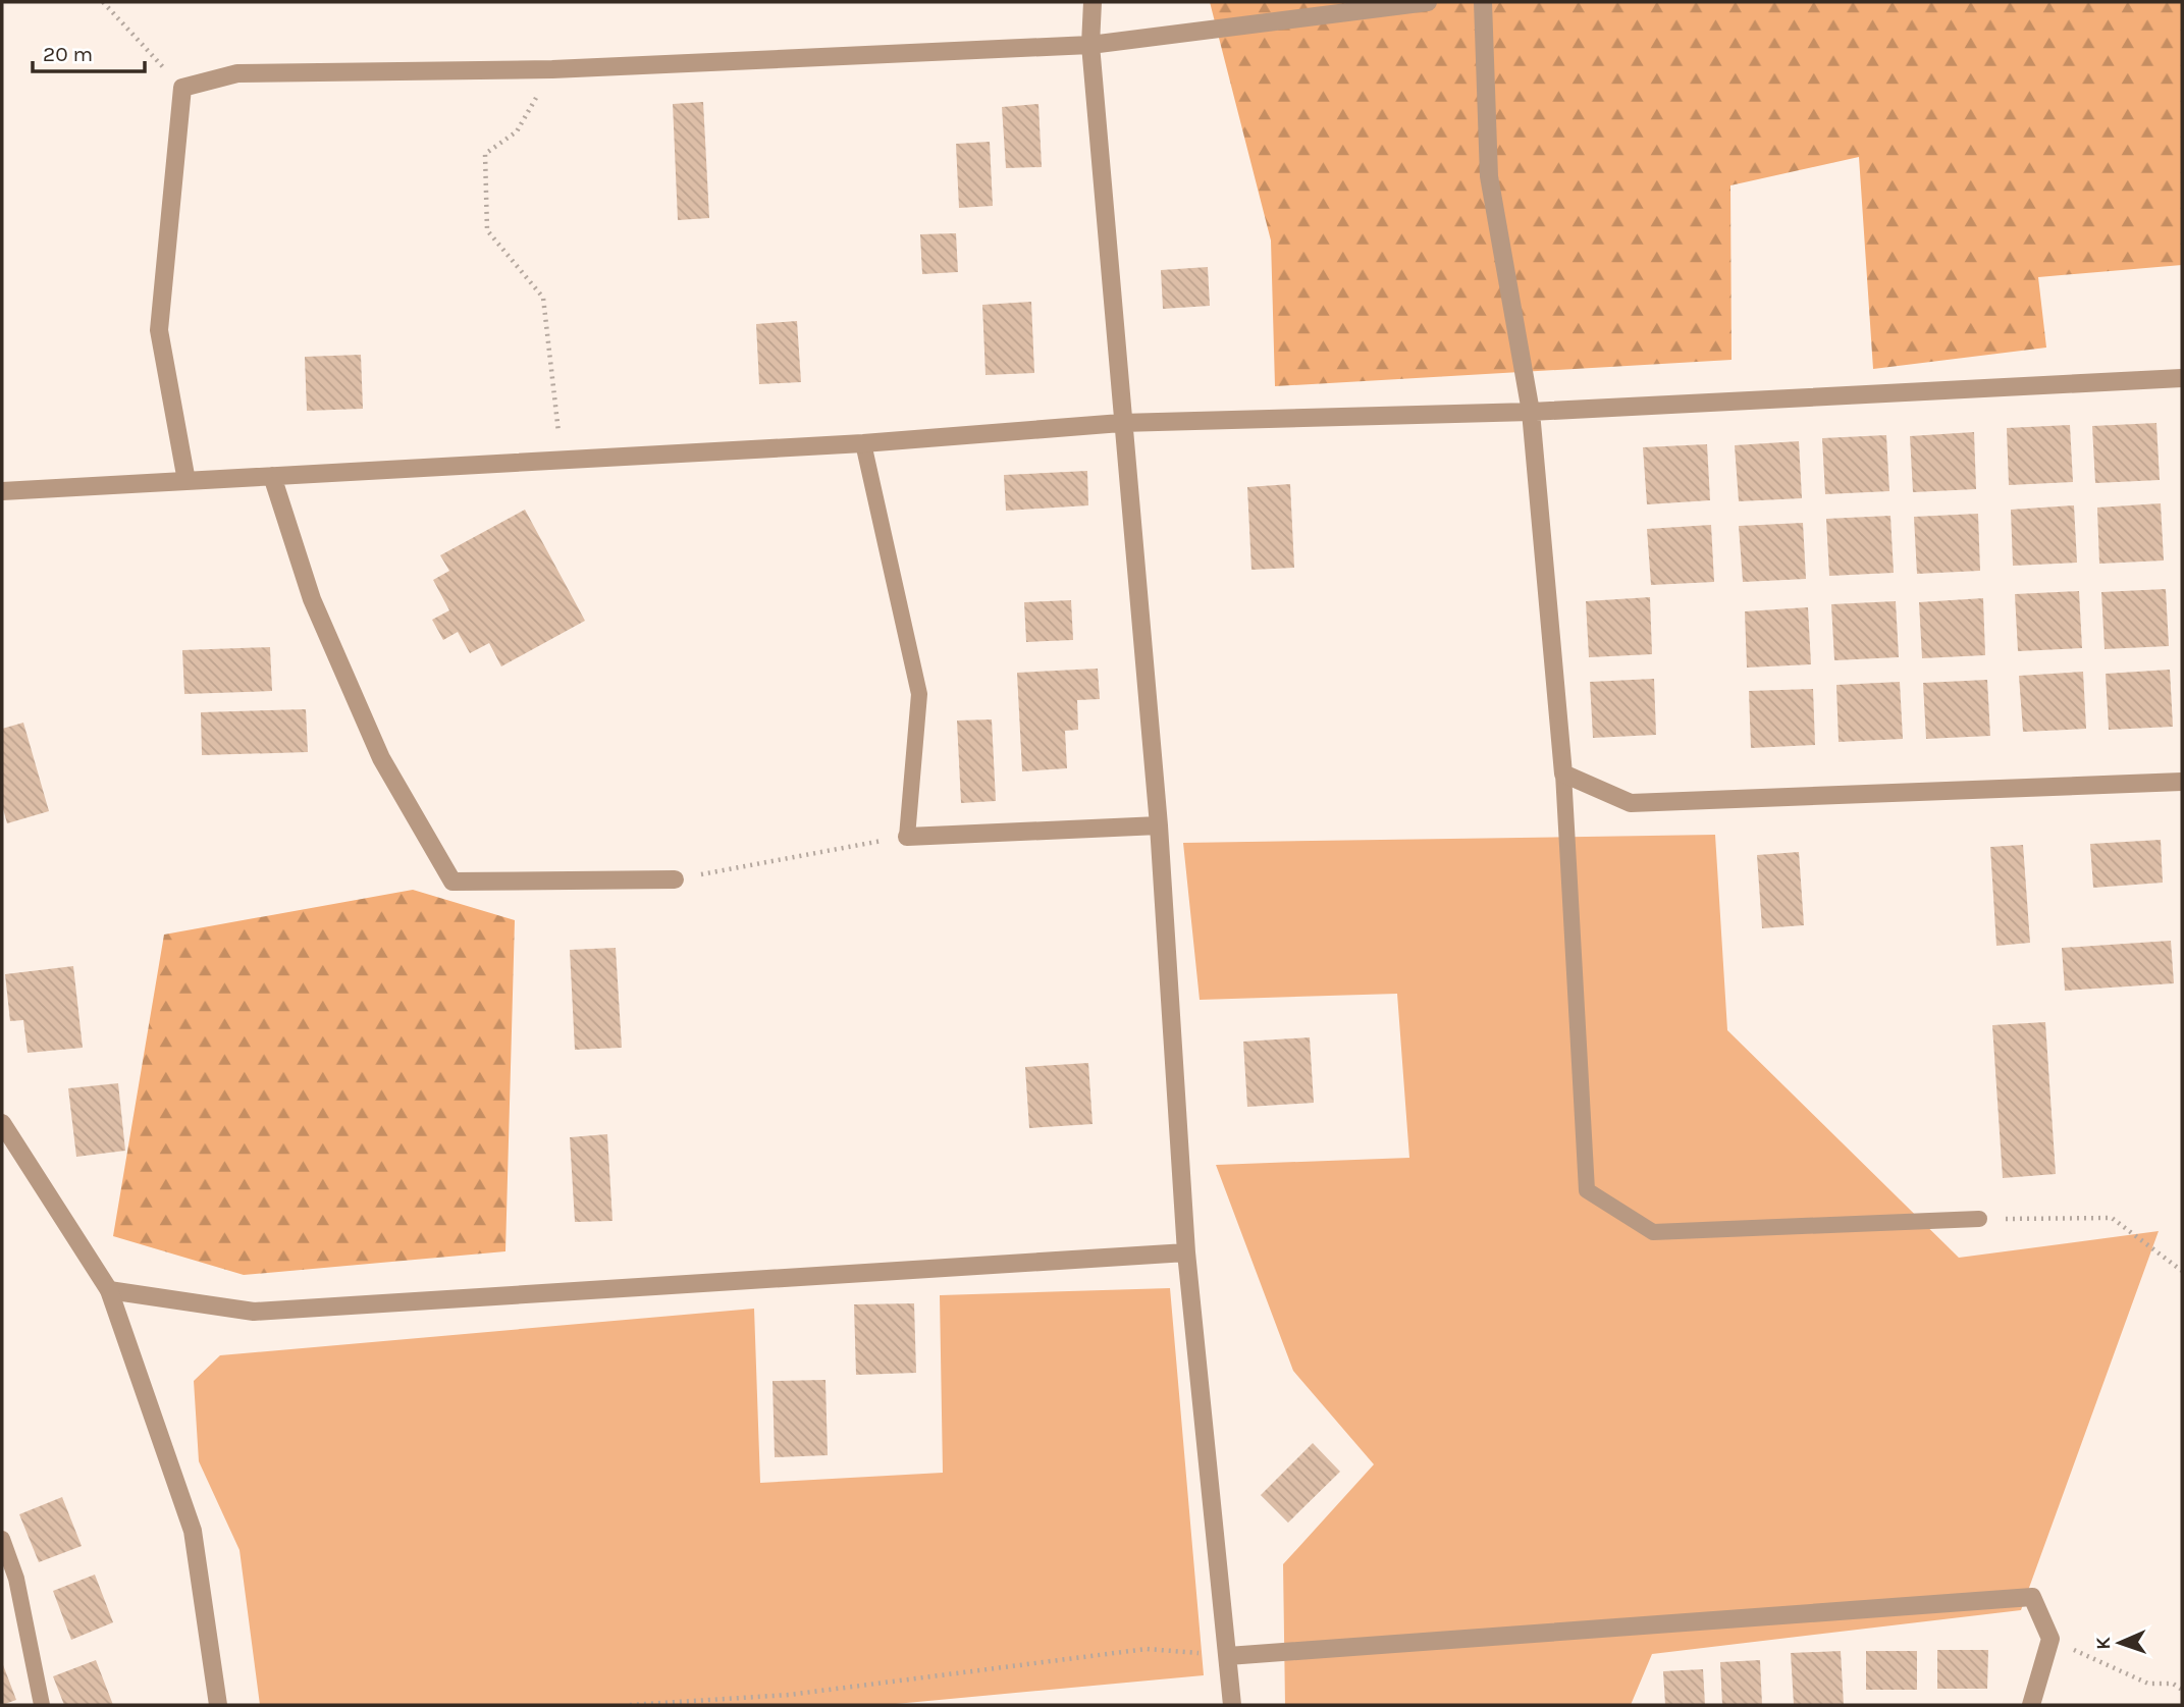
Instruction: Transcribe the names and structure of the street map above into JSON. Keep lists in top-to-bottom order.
{
  "scale_bar": "20 m",
  "north": "left"
}
